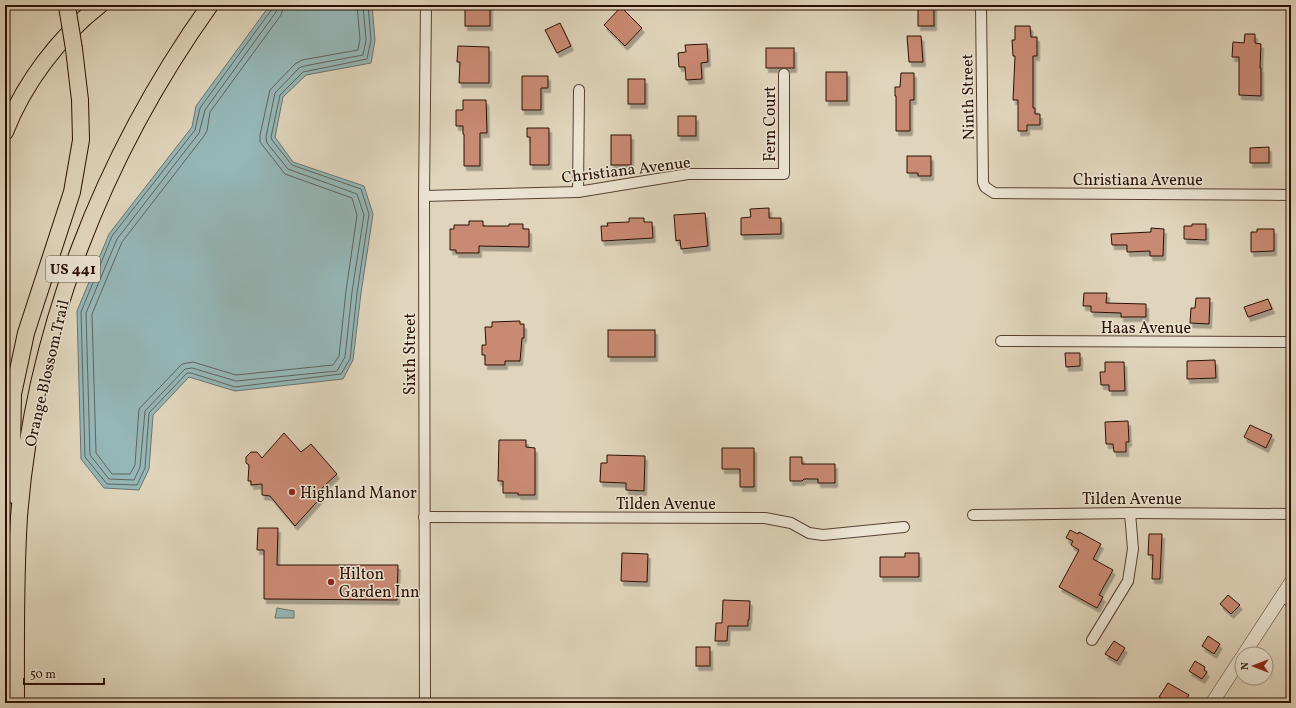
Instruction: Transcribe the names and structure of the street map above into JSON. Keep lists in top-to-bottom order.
{
  "streets": {
    "main road": ["US 441", "Orange Blossom Trail"],
    "street": [
      "Ninth Street",
      "Fern Court",
      "Christiana Avenue",
      "Haas Avenue",
      "Sixth Street",
      "Tilden Avenue"
    ]
  },
  "crossings": [
    ["Ninth Street", "Christiana Avenue"],
    ["Fern Court", "Christiana Avenue"],
    ["Christiana Avenue", "Sixth Street"],
    ["US 441", "Orange Blossom Trail"],
    ["Sixth Street", "Tilden Avenue"]
  ],
  "places": ["Highland Manor", "Hilton Garden Inn"],
  "scale_bar": "50 m",
  "north": "left"
}
